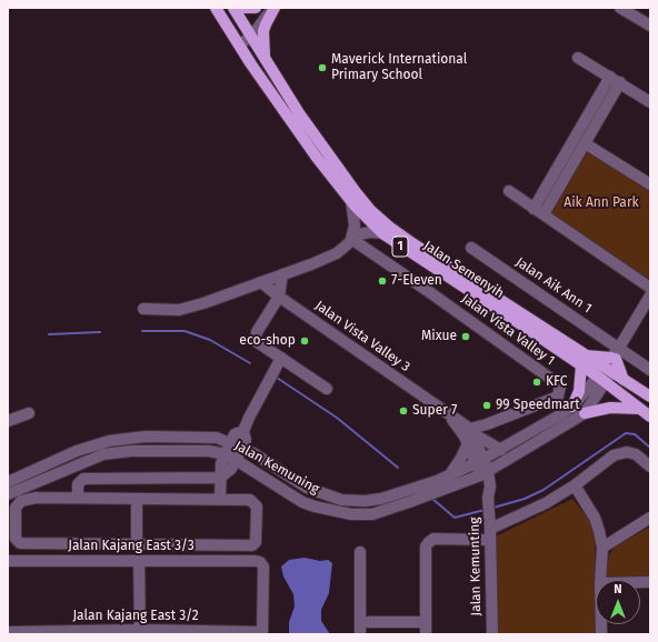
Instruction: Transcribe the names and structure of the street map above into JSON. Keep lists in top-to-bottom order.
{
  "streets": {
    "main road": ["1", "Jalan Semenyih"],
    "street": [
      "Jalan Aik Ann 1",
      "Jalan Vista Valley 1",
      "Jalan Vista Valley 3",
      "Jalan Kemuning",
      "Jalan Kajang East 3/3",
      "Jalan Kemunting",
      "Jalan Kajang East 3/2"
    ]
  },
  "crossings": [
    ["Jalan Semenyih", "Jalan Kemuning"],
    ["Jalan Vista Valley 1", "Jalan Vista Valley 3"],
    ["Jalan Vista Valley 3", "Jalan Kemuning"],
    ["Jalan Kajang East 3/3", "Jalan Kajang East 3/2"]
  ],
  "parks": ["Aik Ann Park"],
  "places": [
    "Maverick International Primary School",
    "7-Eleven",
    "Mixue",
    "eco-shop",
    "KFC",
    "99 Speedmart",
    "Super 7"
  ],
  "north": "top"
}
